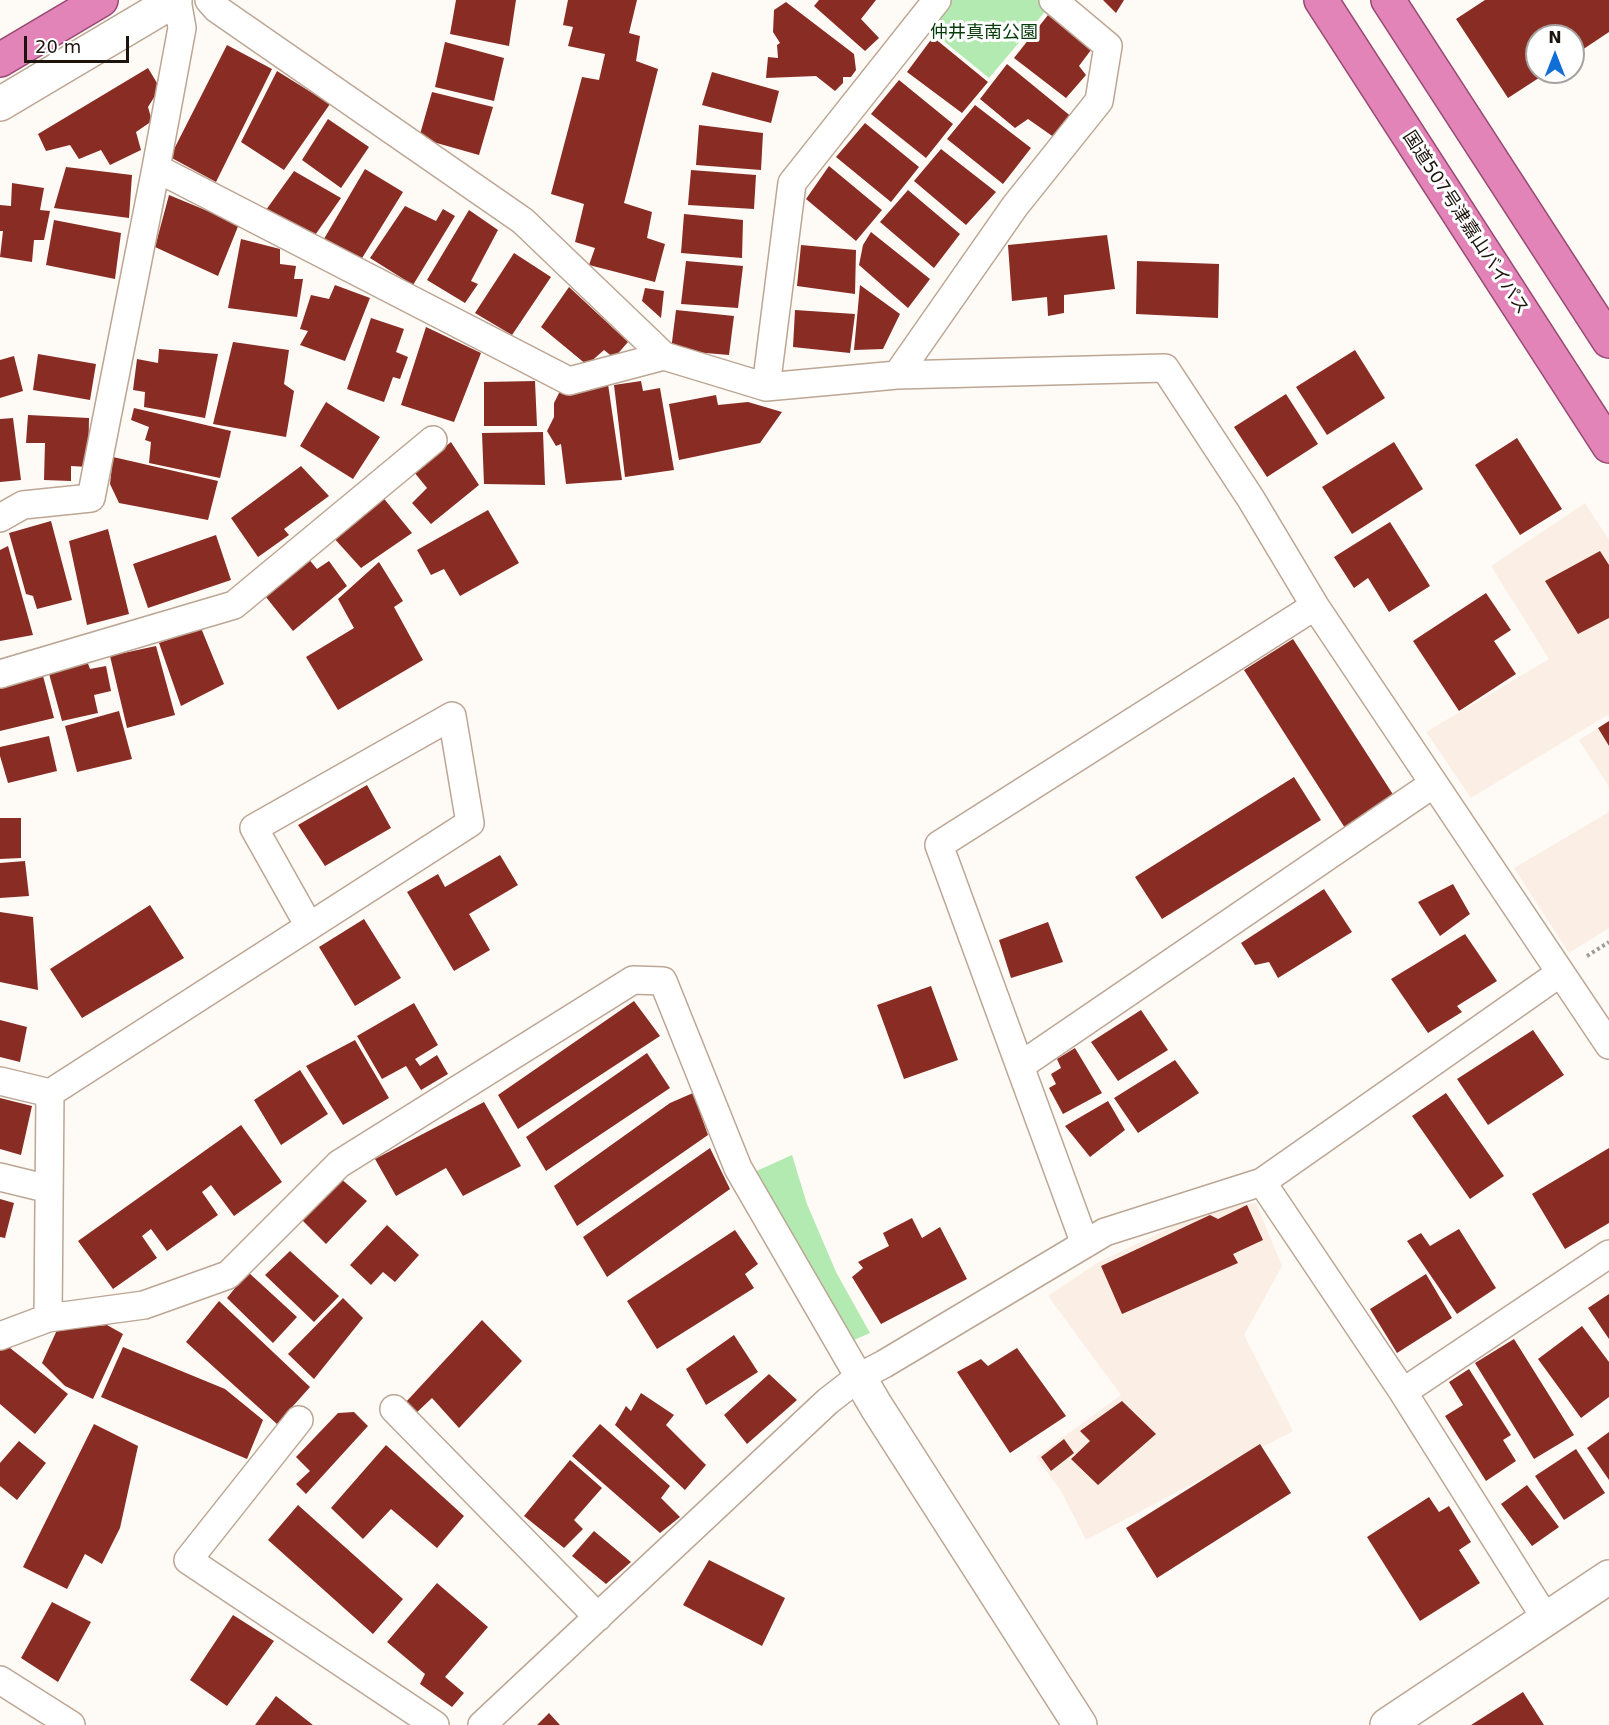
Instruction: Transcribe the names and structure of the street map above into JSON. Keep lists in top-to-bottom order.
{
  "streets": {
    "highway": ["国道507号津嘉山バイパス"]
  },
  "parks": ["仲井真南公園"],
  "scale_bar": "20 m",
  "north": "top"
}
